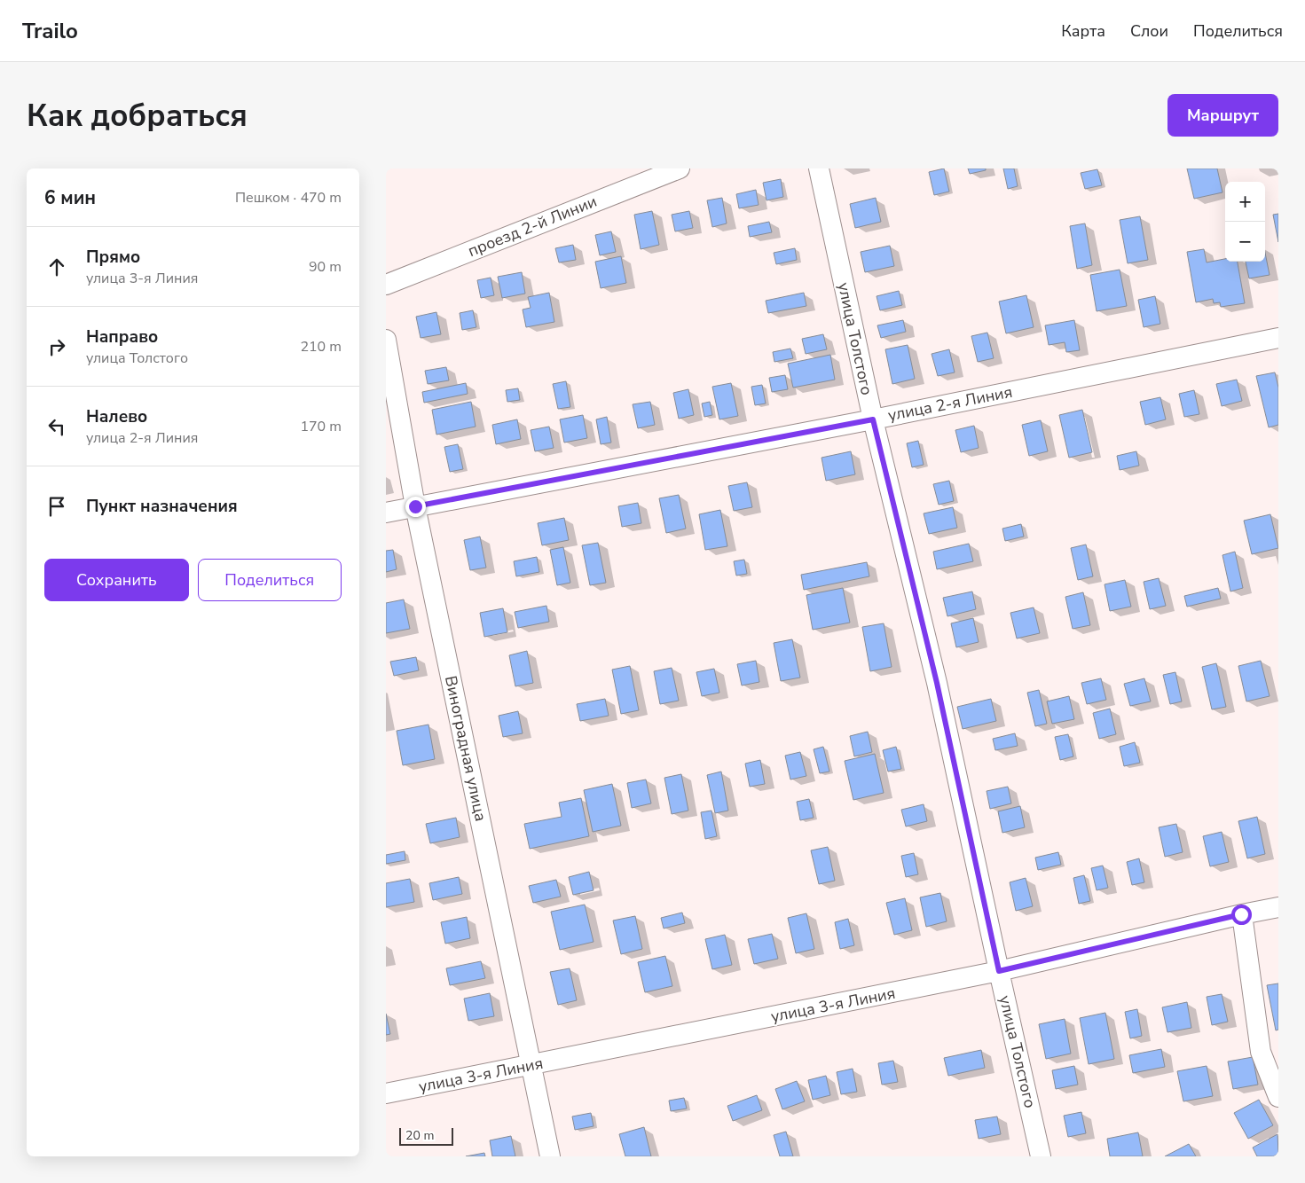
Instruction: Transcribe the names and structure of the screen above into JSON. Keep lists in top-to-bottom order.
{
  "streets": {
    "street": [
      "проезд 2-й Линии",
      "улица Толстого",
      "улица 2-я Линия",
      "Виноградная улица",
      "улица 3-я Линия"
    ]
  },
  "crossings": [
    ["улица Толстого", "улица 2-я Линия"],
    ["улица Толстого", "улица 3-я Линия"],
    ["улица 2-я Линия", "Виноградная улица"],
    ["Виноградная улица", "улица 3-я Линия"]
  ],
  "scale_bar": "20 m",
  "page": {
    "header": "Trailo",
    "nav": ["Карта", "Слои", "Поделиться"],
    "buttons": [
      "Маршрут",
      ["Сохранить", "Поделиться"]
    ],
    "title": "Как добраться",
    "heading": ["6 мин", "Пешком · 470 m"],
    "map_buttons": ["+", "−"],
    "list": [
      ["Прямо", "улица 3-я Линия", "90 m"],
      ["Направо", "улица Толстого", "210 m"],
      ["Налево", "улица 2-я Линия", "170 m"],
      "Пункт назначения"
    ],
    "scale": "20 m"
  }
}
